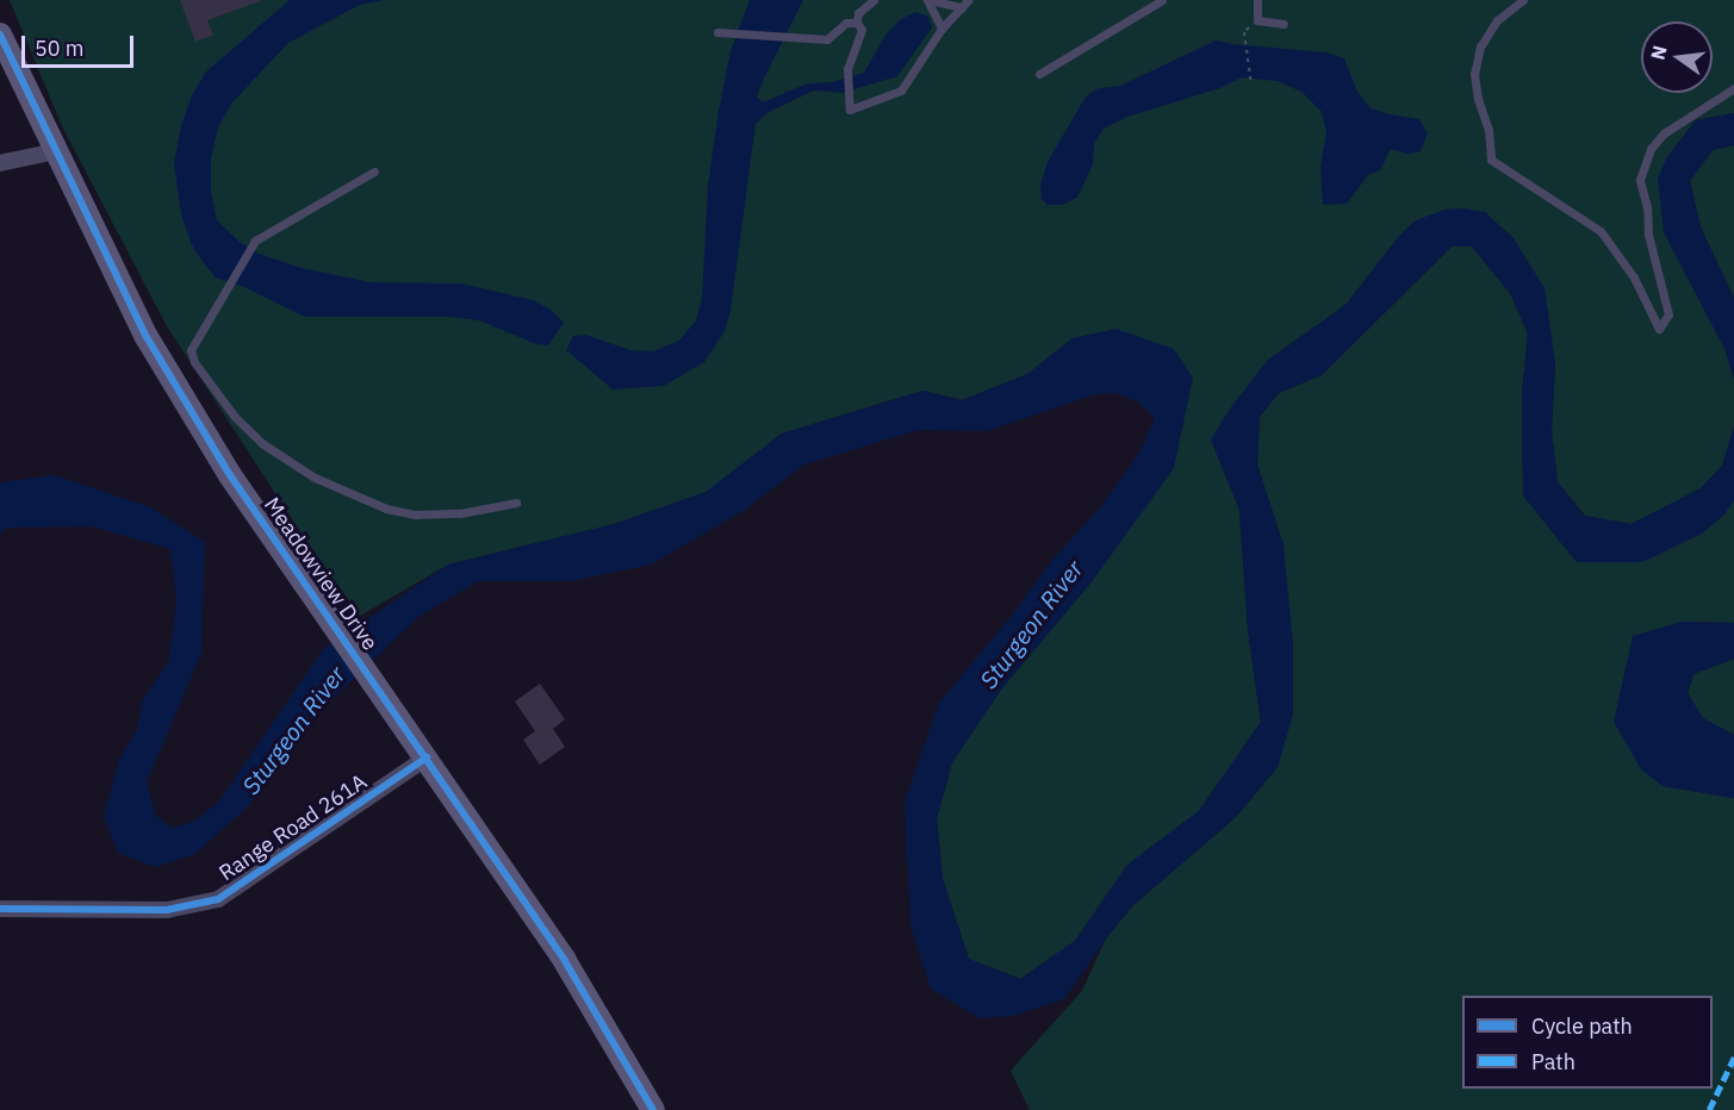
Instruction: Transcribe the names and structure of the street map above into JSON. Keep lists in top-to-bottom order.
{
  "streets": {
    "street": ["Meadowview Drive", "Range Road 261A"]
  },
  "crossings": [
    ["Meadowview Drive", "Range Road 261A"]
  ],
  "water": ["Sturgeon River"],
  "legend": ["Cycle path", "Path"],
  "scale_bar": "50 m",
  "north": "left"
}
